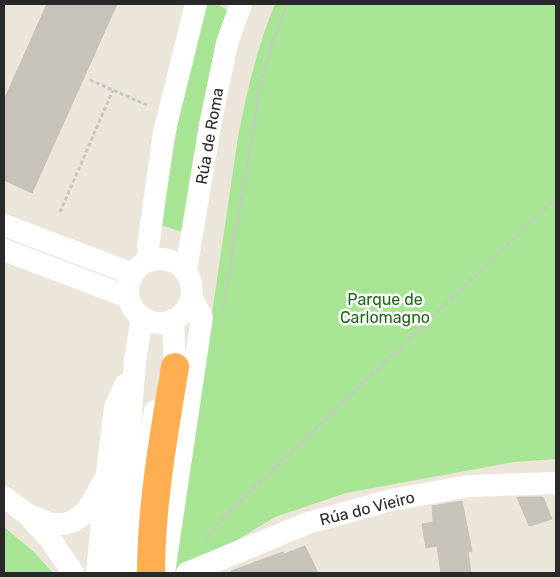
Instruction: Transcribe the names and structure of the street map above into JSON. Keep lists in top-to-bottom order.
{
  "streets": {
    "street": ["Rúa de Roma", "Rúa do Vieiro"]
  },
  "parks": ["Parque de Carlomagno"]
}
